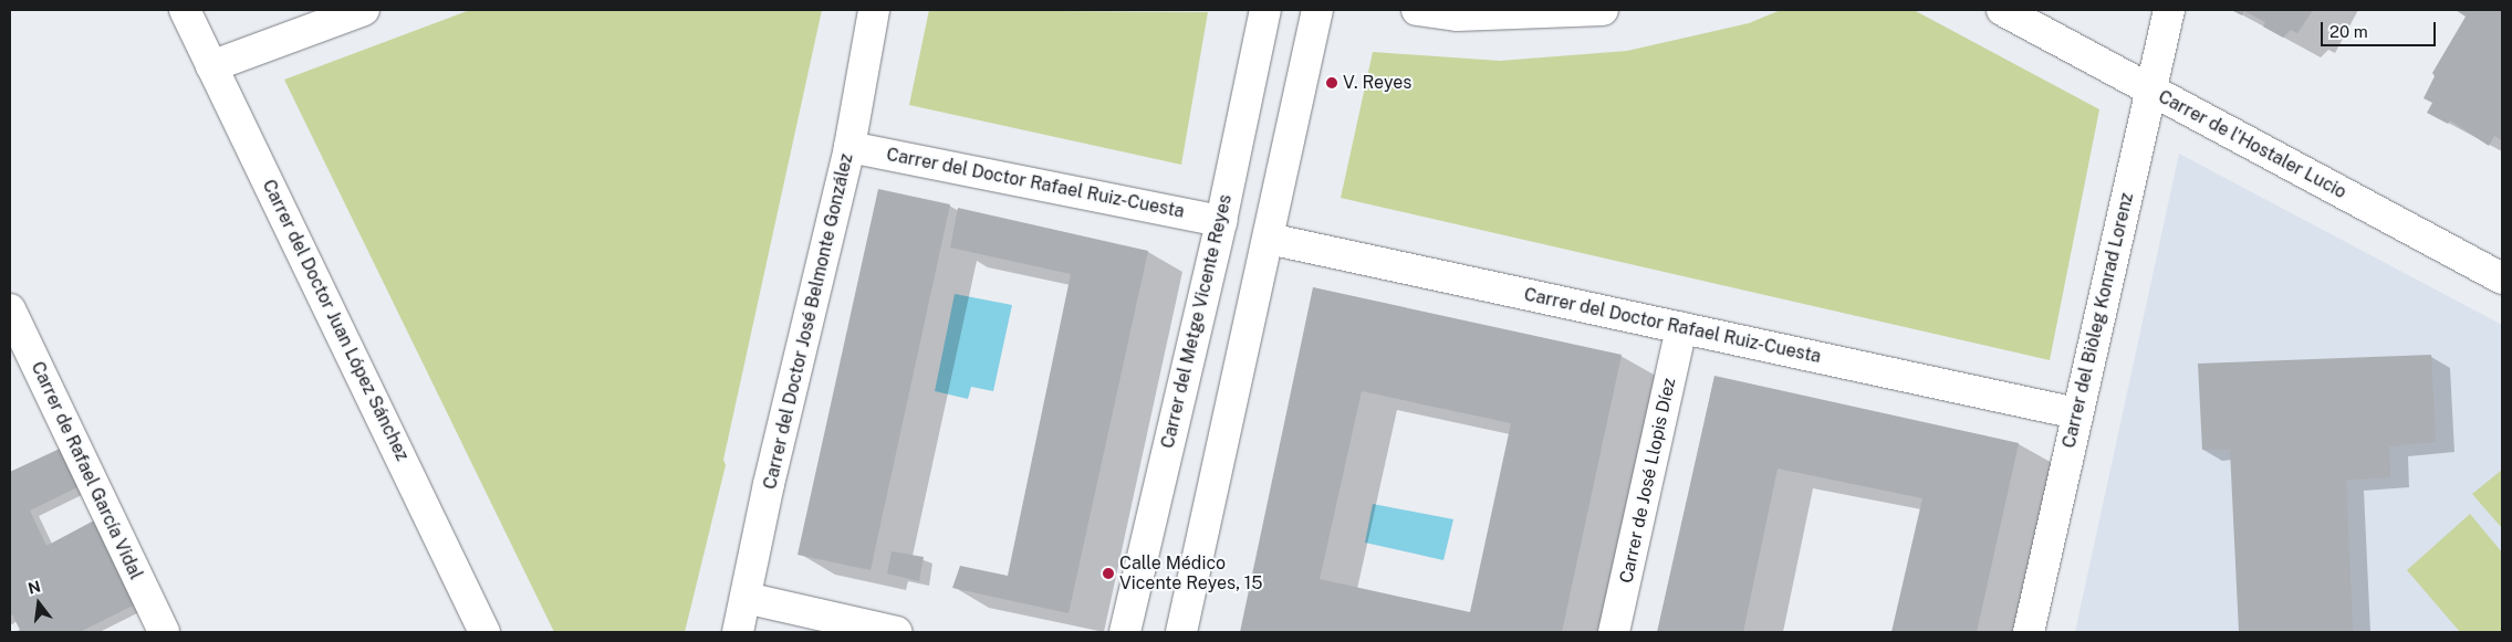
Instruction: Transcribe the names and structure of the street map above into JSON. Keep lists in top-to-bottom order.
{
  "streets": {
    "street": [
      "Carrer de l'Hostaler Lucio",
      "Carrer del Doctor Rafael Ruiz-Cuesta",
      "Carrer del Doctor Juan López Sánchez",
      "Carrer del Biòleg Konrad Lorenz",
      "Carrer del Doctor José Belmonte González",
      "Carrer del Metge Vicente Reyes",
      "Carrer de Rafael García Vidal",
      "Carrer de José Llopis Díez"
    ]
  },
  "crossings": [
    ["Carrer de l'Hostaler Lucio", "Carrer del Biòleg Konrad Lorenz"],
    ["Carrer del Doctor Rafael Ruiz-Cuesta", "Carrer del Biòleg Konrad Lorenz"],
    ["Carrer del Doctor Rafael Ruiz-Cuesta", "Carrer del Doctor José Belmonte González"],
    ["Carrer del Doctor Rafael Ruiz-Cuesta", "Carrer del Metge Vicente Reyes"],
    ["Carrer del Doctor Rafael Ruiz-Cuesta", "Carrer de José Llopis Díez"]
  ],
  "places": ["V. Reyes", "Calle Médico Vicente Reyes, 15"],
  "scale_bar": "20 m",
  "north": "top"
}
